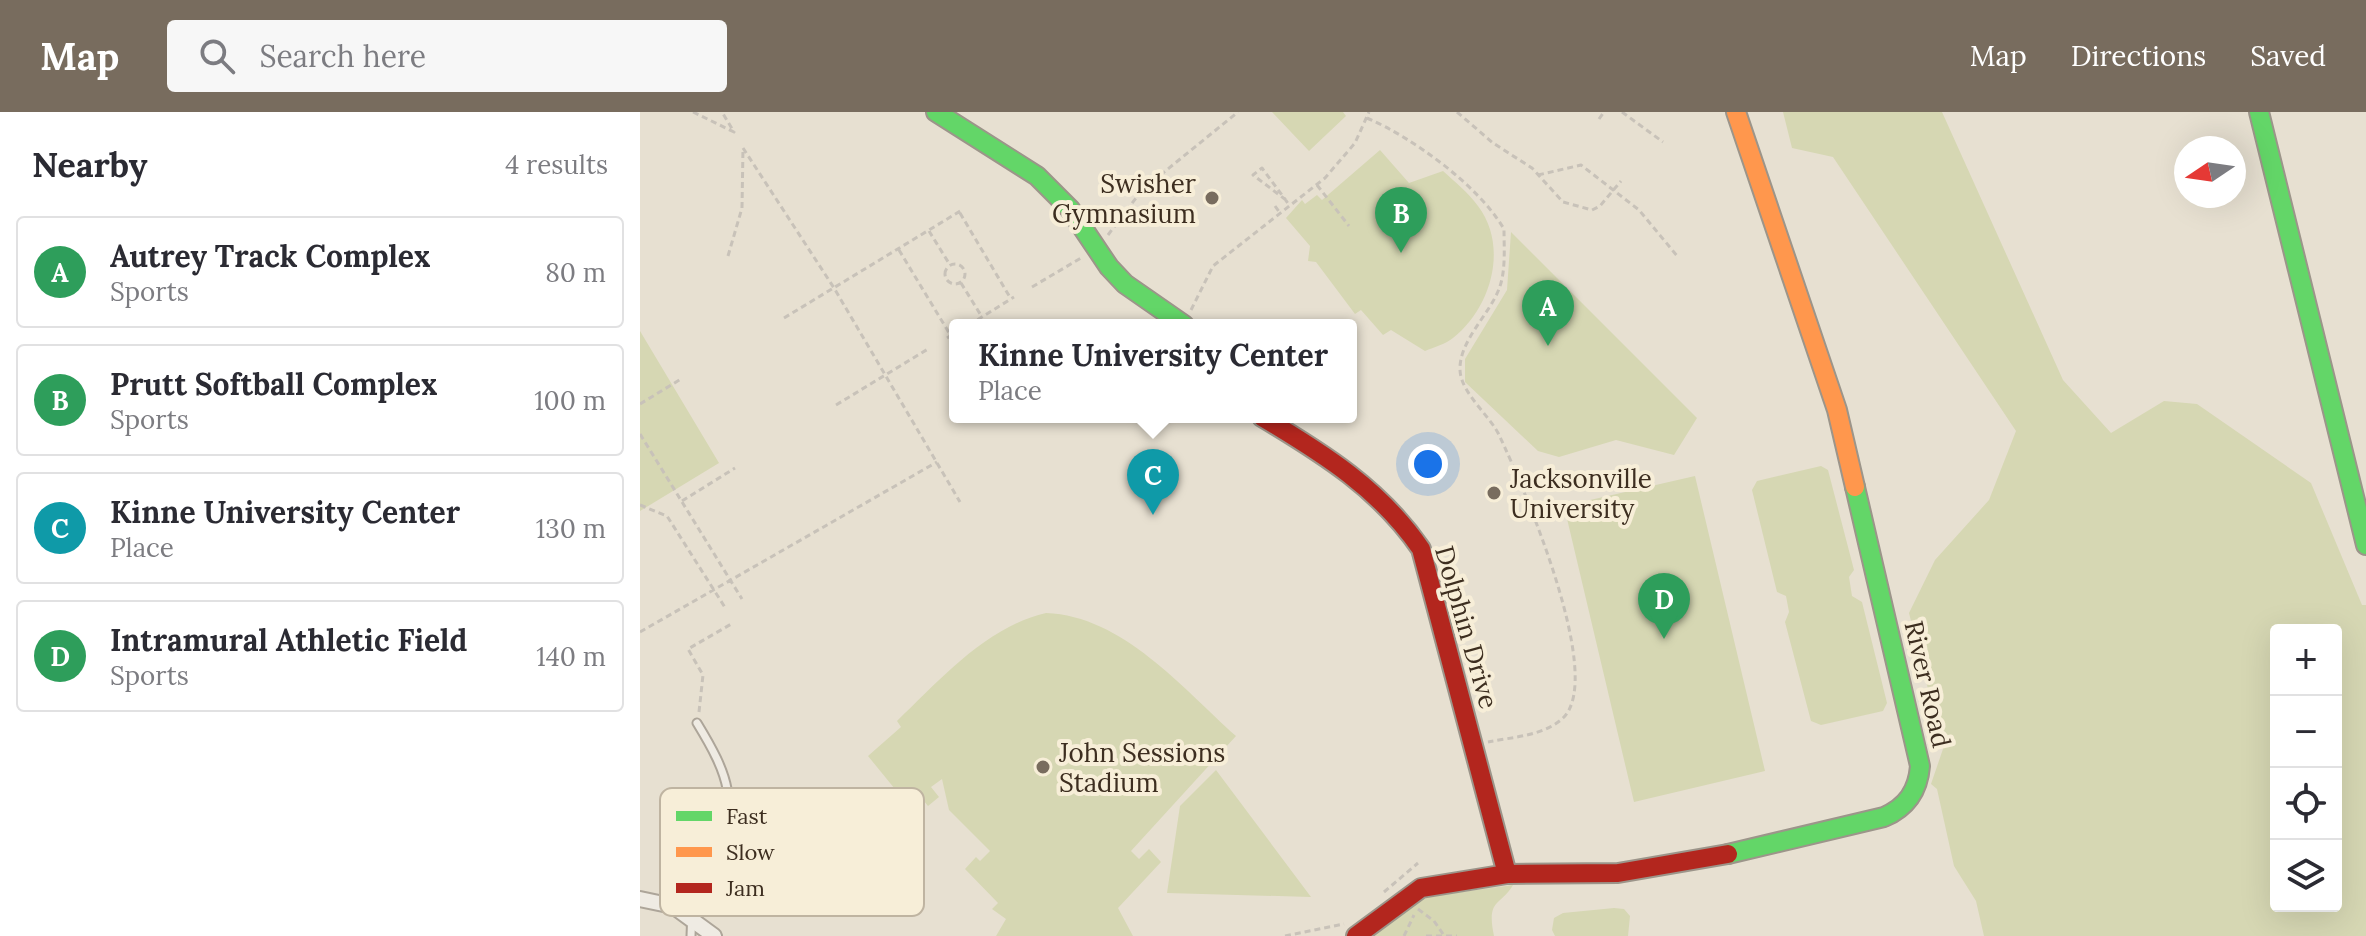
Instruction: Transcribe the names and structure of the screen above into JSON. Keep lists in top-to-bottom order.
{
  "streets": {
    "street": ["Dolphin Drive", "River Road"]
  },
  "crossings": [
    ["Dolphin Drive", "River Road"]
  ],
  "places": ["Swisher Gymnasium", "Jacksonville University", "John Sessions Stadium"],
  "legend": ["Fast", "Slow", "Jam"],
  "north": "left",
  "page": {
    "header": "Map",
    "search": "Search here",
    "nav": ["Map", "Directions", "Saved"],
    "heading": ["Nearby", "4 results"],
    "pins": [
      "B",
      "A",
      "C",
      "D"
    ],
    "list": [
      {
        "mark": "A",
        "name": "Autrey Track Complex",
        "note": "Sports",
        "value": "80 m"
      },
      {
        "mark": "B",
        "name": "Prutt Softball Complex",
        "note": "Sports",
        "value": "100 m"
      },
      {
        "mark": "C",
        "name": "Kinne University Center",
        "note": "Place",
        "value": "130 m"
      },
      {
        "mark": "D",
        "name": "Intramural Athletic Field",
        "note": "Sports",
        "value": "140 m"
      }
    ],
    "popup": ["Kinne University Center", "Place"],
    "map_buttons": ["+", "−"]
  }
}
